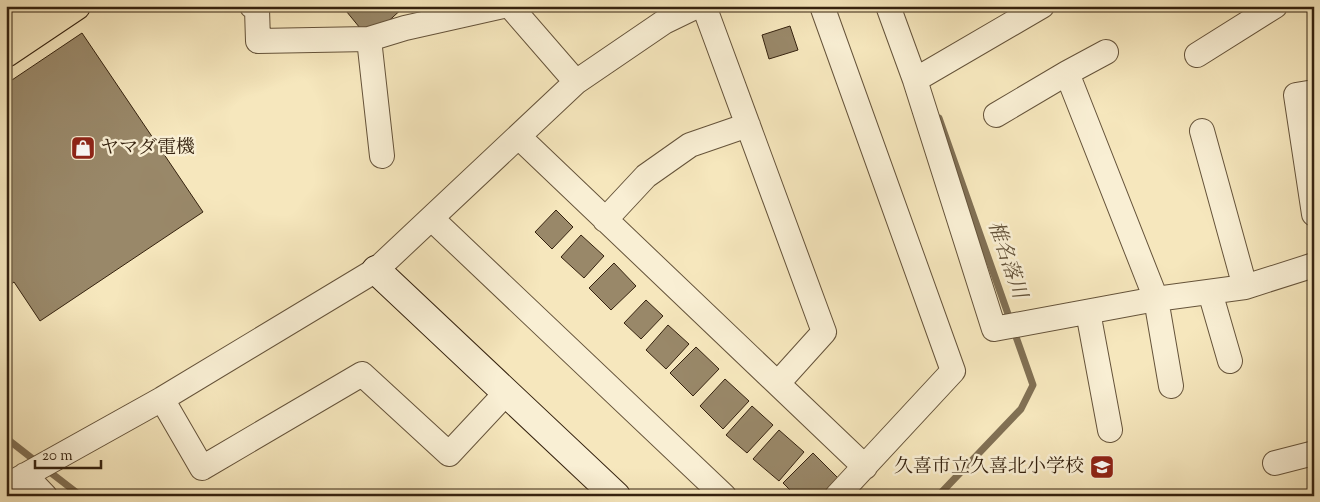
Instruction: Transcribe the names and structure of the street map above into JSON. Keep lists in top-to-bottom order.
{
  "water": ["椎名落川"],
  "places": {
    "shop": ["ヤマダ電機"],
    "school or university": ["久喜市立久喜北小学校"]
  },
  "scale_bar": "20 m"
}
